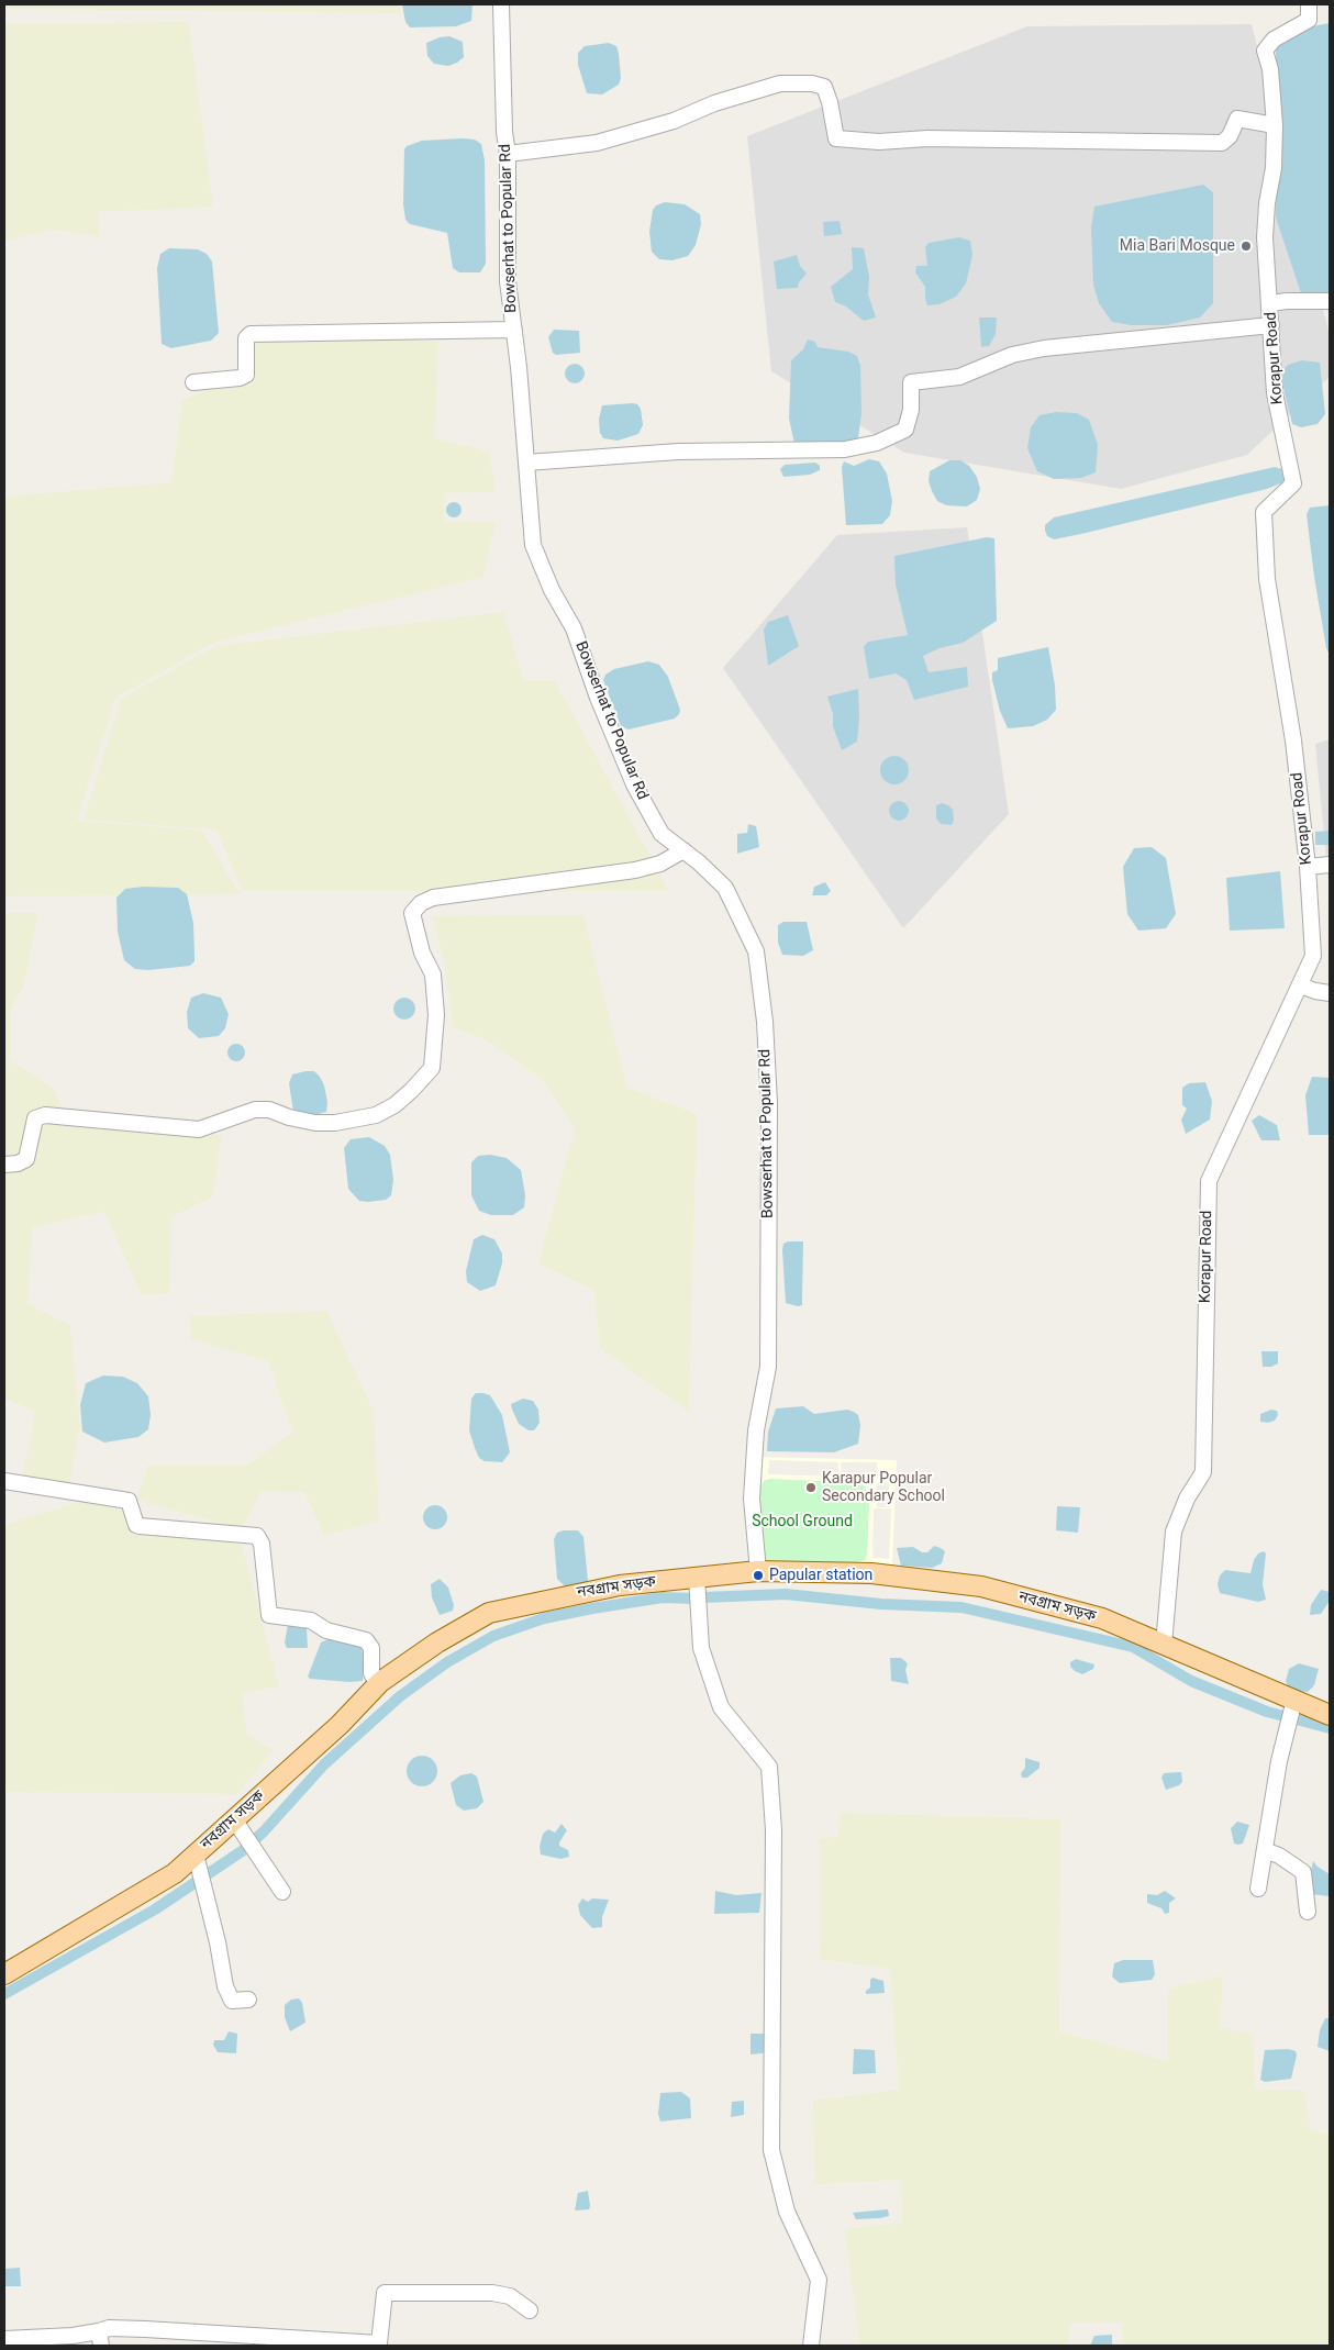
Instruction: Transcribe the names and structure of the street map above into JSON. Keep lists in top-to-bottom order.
{
  "streets": {
    "main road": ["নবগ্রাম সড়ক"],
    "street": ["Bowserhat to Popular Rd", "Korapur Road"]
  },
  "crossings": [
    ["Bowserhat to Popular Rd", "নবগ্রাম সড়ক"],
    ["Korapur Road", "নবগ্রাম সড়ক"]
  ],
  "parks": ["School Ground"],
  "places": ["Mia Bari Mosque", "Karapur Popular Secondary School", "Papular station"]
}
